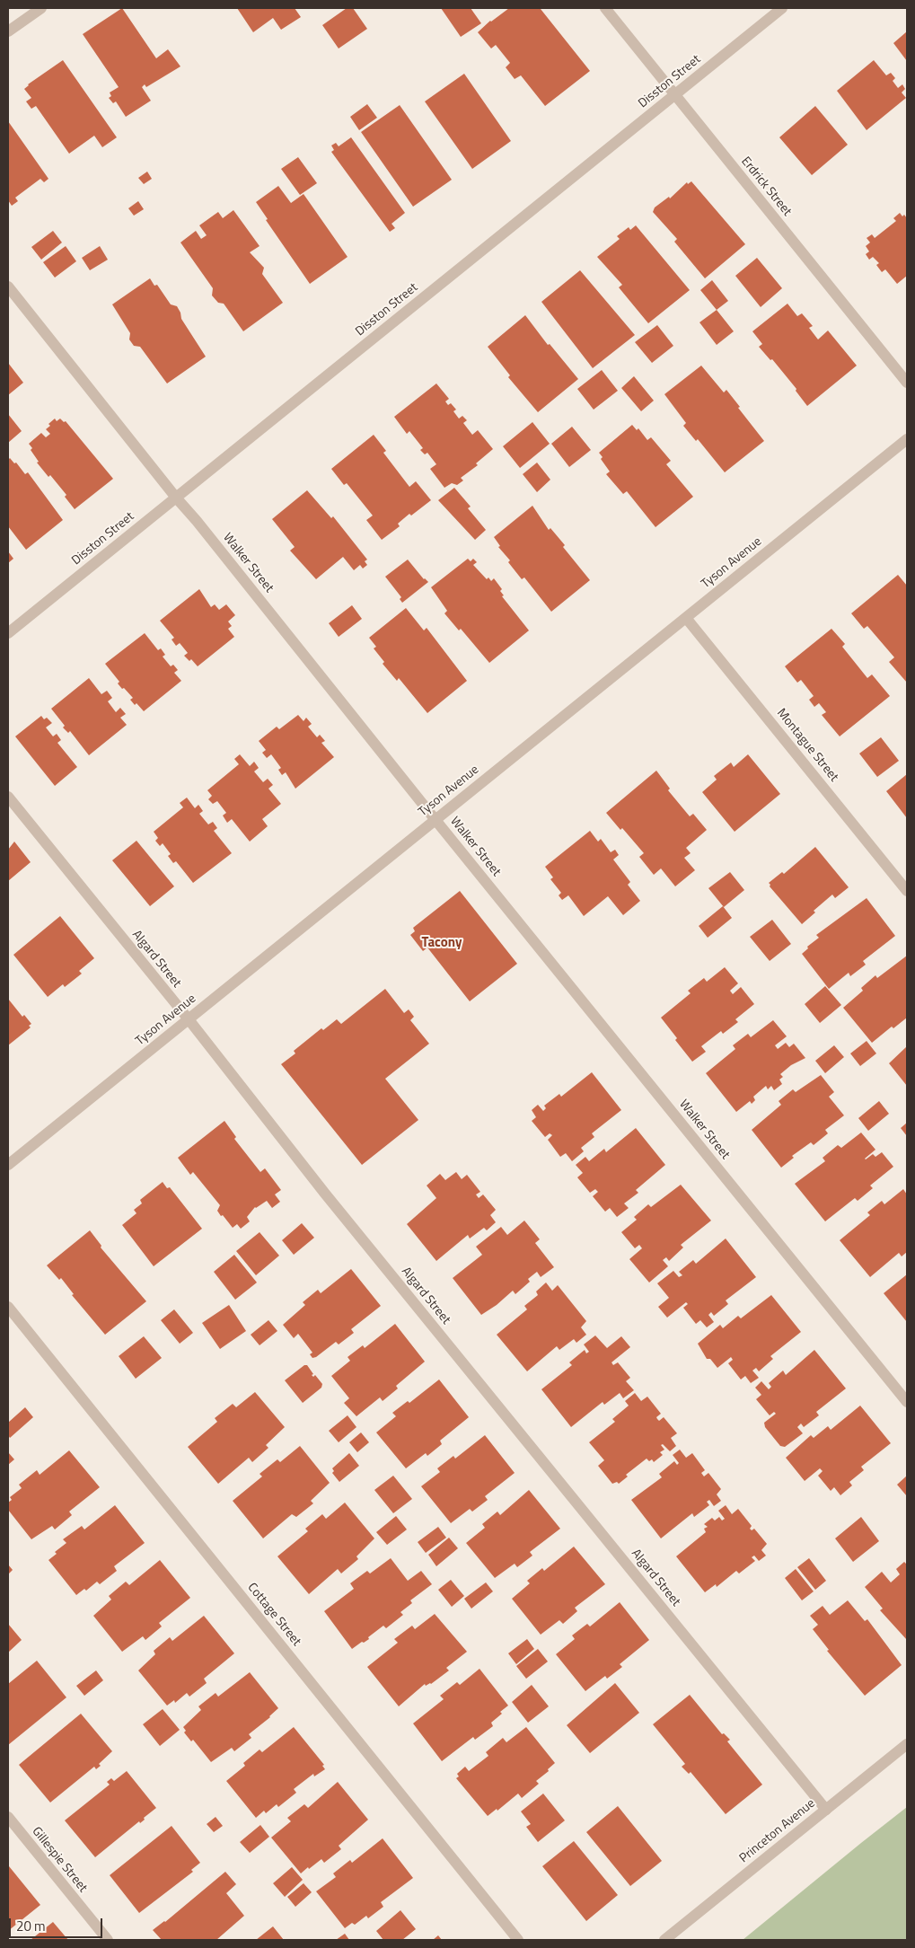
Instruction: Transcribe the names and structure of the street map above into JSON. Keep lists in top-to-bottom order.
{
  "streets": {
    "street": [
      "Disston Street",
      "Erdrick Street",
      "Walker Street",
      "Tyson Avenue",
      "Montague Street",
      "Algard Street",
      "Cottage Street",
      "Princeton Avenue",
      "Gillespie Street"
    ]
  },
  "crossings": [
    ["Disston Street", "Erdrick Street"],
    ["Disston Street", "Walker Street"],
    ["Walker Street", "Tyson Avenue"],
    ["Tyson Avenue", "Montague Street"],
    ["Tyson Avenue", "Algard Street"],
    ["Algard Street", "Princeton Avenue"]
  ],
  "districts": ["Tacony"],
  "scale_bar": "20 m"
}
